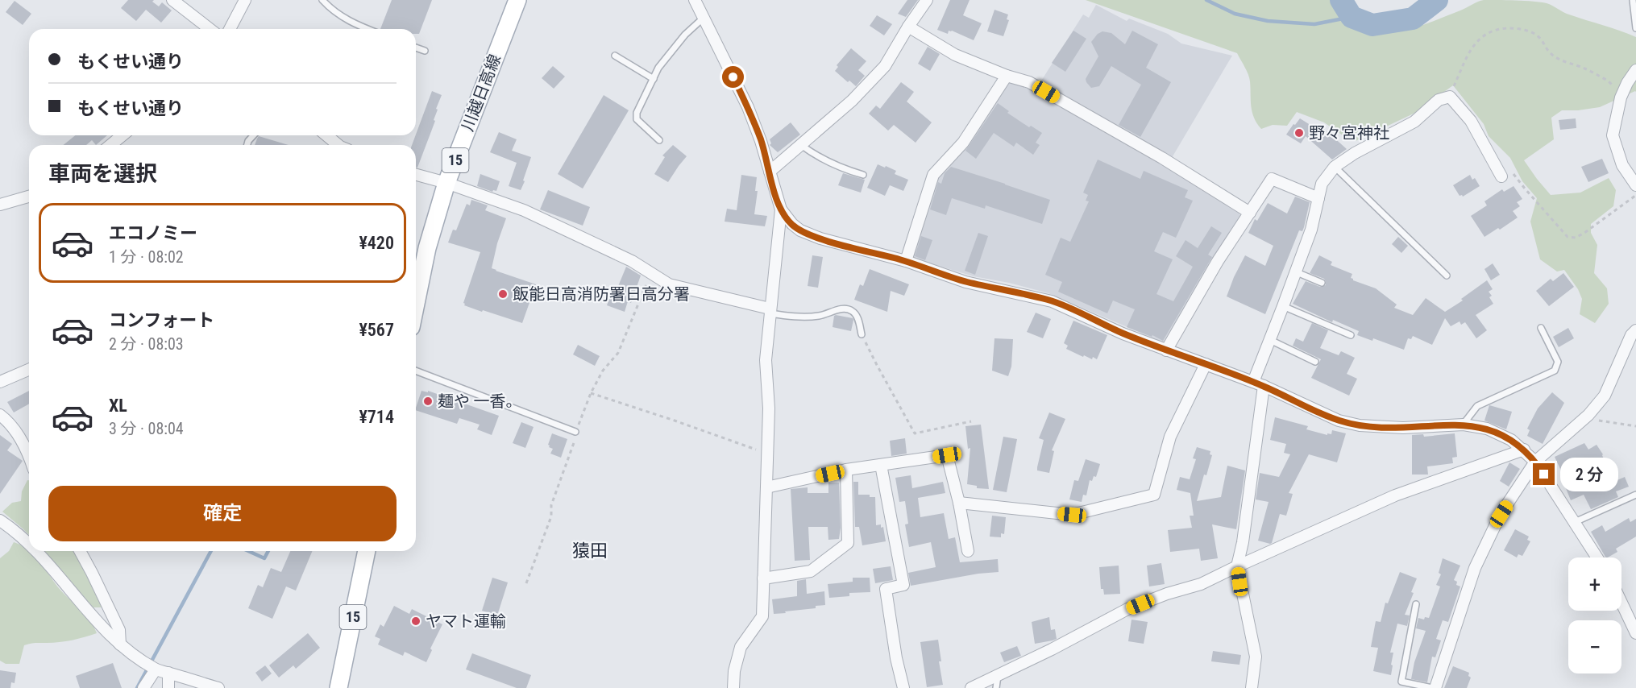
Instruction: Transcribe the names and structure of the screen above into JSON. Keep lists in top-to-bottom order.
{
  "streets": {
    "main road": ["川越日高線", "15"]
  },
  "districts": ["猿田"],
  "places": [
    "野々宮神社",
    "飯能日高消防署日高分署",
    "麺や 一香。",
    "ヤマト運輸"
  ],
  "page": {
    "banner": ["もくせい通り", "もくせい通り"],
    "heading": "車両を選択",
    "list": [
      {
        "name": "エコノミー",
        "note": "1 分 · 08:02",
        "value": "¥420"
      },
      {
        "name": "コンフォート",
        "note": "2 分 · 08:03",
        "value": "¥567"
      },
      {
        "name": "XL",
        "note": "3 分 · 08:04",
        "value": "¥714"
      }
    ],
    "bubble": "2 分",
    "buttons": "確定",
    "map_buttons": ["+", "−"]
  }
}
